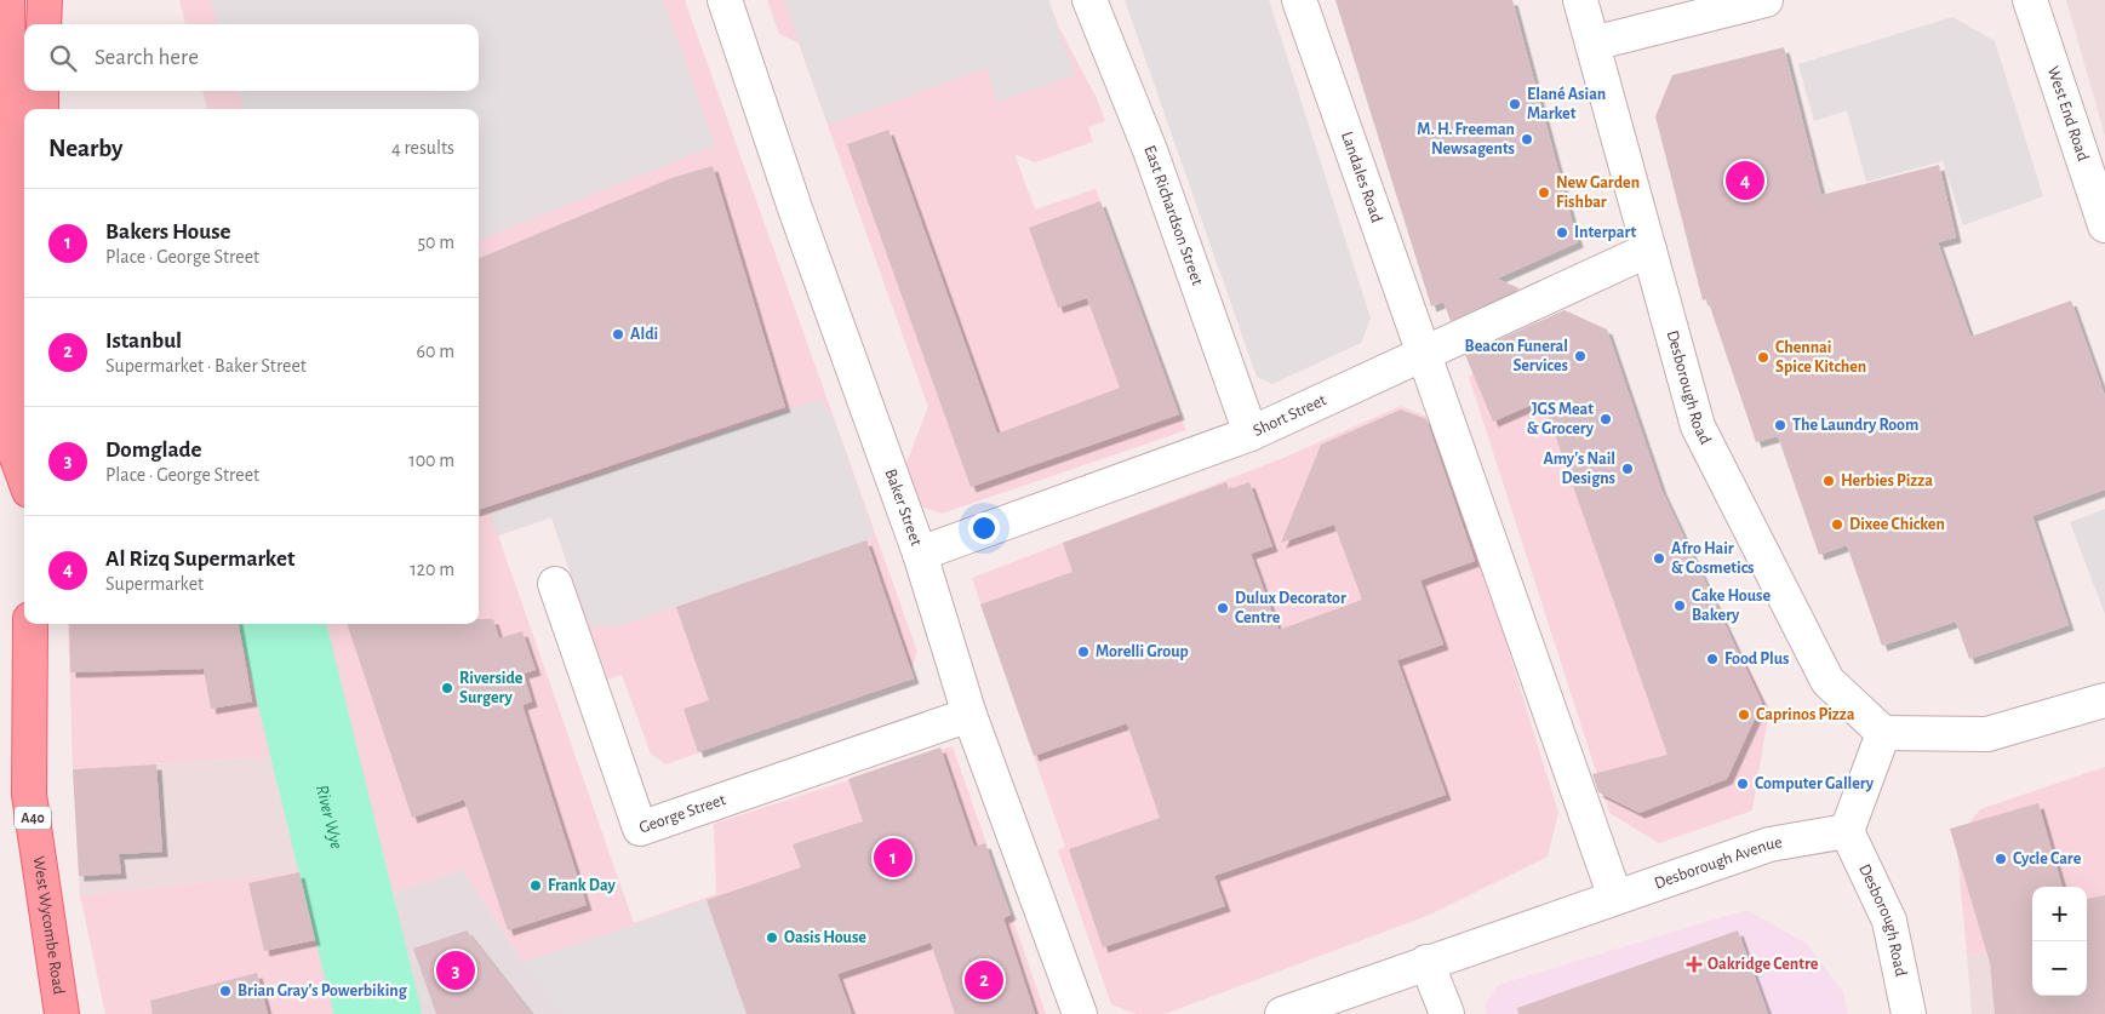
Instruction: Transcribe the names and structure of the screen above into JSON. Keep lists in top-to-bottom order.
{
  "streets": {
    "main road": ["A40", "West Wycombe Road"],
    "street": [
      "West End Road",
      "Landales Road",
      "East Richardson Street",
      "Desborough Road",
      "Short Street",
      "Baker Street",
      "George Street",
      "Desborough Avenue"
    ]
  },
  "crossings": [
    ["Landales Road", "Short Street"],
    ["Landales Road", "Desborough Avenue"],
    ["East Richardson Street", "Short Street"],
    ["Desborough Road", "Short Street"],
    ["Desborough Road", "Desborough Avenue"],
    ["Short Street", "Baker Street"],
    ["Baker Street", "George Street"]
  ],
  "water": ["River Wye"],
  "places": {
    "other": [
      "Elané Asian Market",
      "M. H. Freeman Newsagents",
      "New Garden Fishbar",
      "Interpart",
      "Aldi",
      "Beacon Funeral Services",
      "Chennai Spice Kitchen",
      "JGS Meat & Grocery",
      "The Laundry Room",
      "Amy's Nail Designs",
      "Herbies Pizza",
      "Dixee Chicken",
      "Afro Hair & Cosmetics",
      "Cake House Bakery",
      "Dulux Decorator Centre",
      "Morelli Group",
      "Food Plus",
      "Riverside Surgery",
      "Caprinos Pizza",
      "Computer Gallery",
      "Cycle Care",
      "Frank Day",
      "Oasis House",
      "Brian Gray's Powerbiking"
    ],
    "health": ["Oakridge Centre"]
  },
  "page": {
    "search": "Search here",
    "heading": ["Nearby", "4 results"],
    "pins": [
      "4",
      "1",
      "3",
      "2"
    ],
    "list": [
      {
        "mark": "1",
        "name": "Bakers House",
        "note": "Place · George Street",
        "value": "50 m"
      },
      {
        "mark": "2",
        "name": "Istanbul",
        "note": "Supermarket · Baker Street",
        "value": "60 m"
      },
      {
        "mark": "3",
        "name": "Domglade",
        "note": "Place · George Street",
        "value": "100 m"
      },
      {
        "mark": "4",
        "name": "Al Rizq Supermarket",
        "note": "Supermarket",
        "value": "120 m"
      }
    ],
    "map_buttons": ["+", "−"]
  }
}
